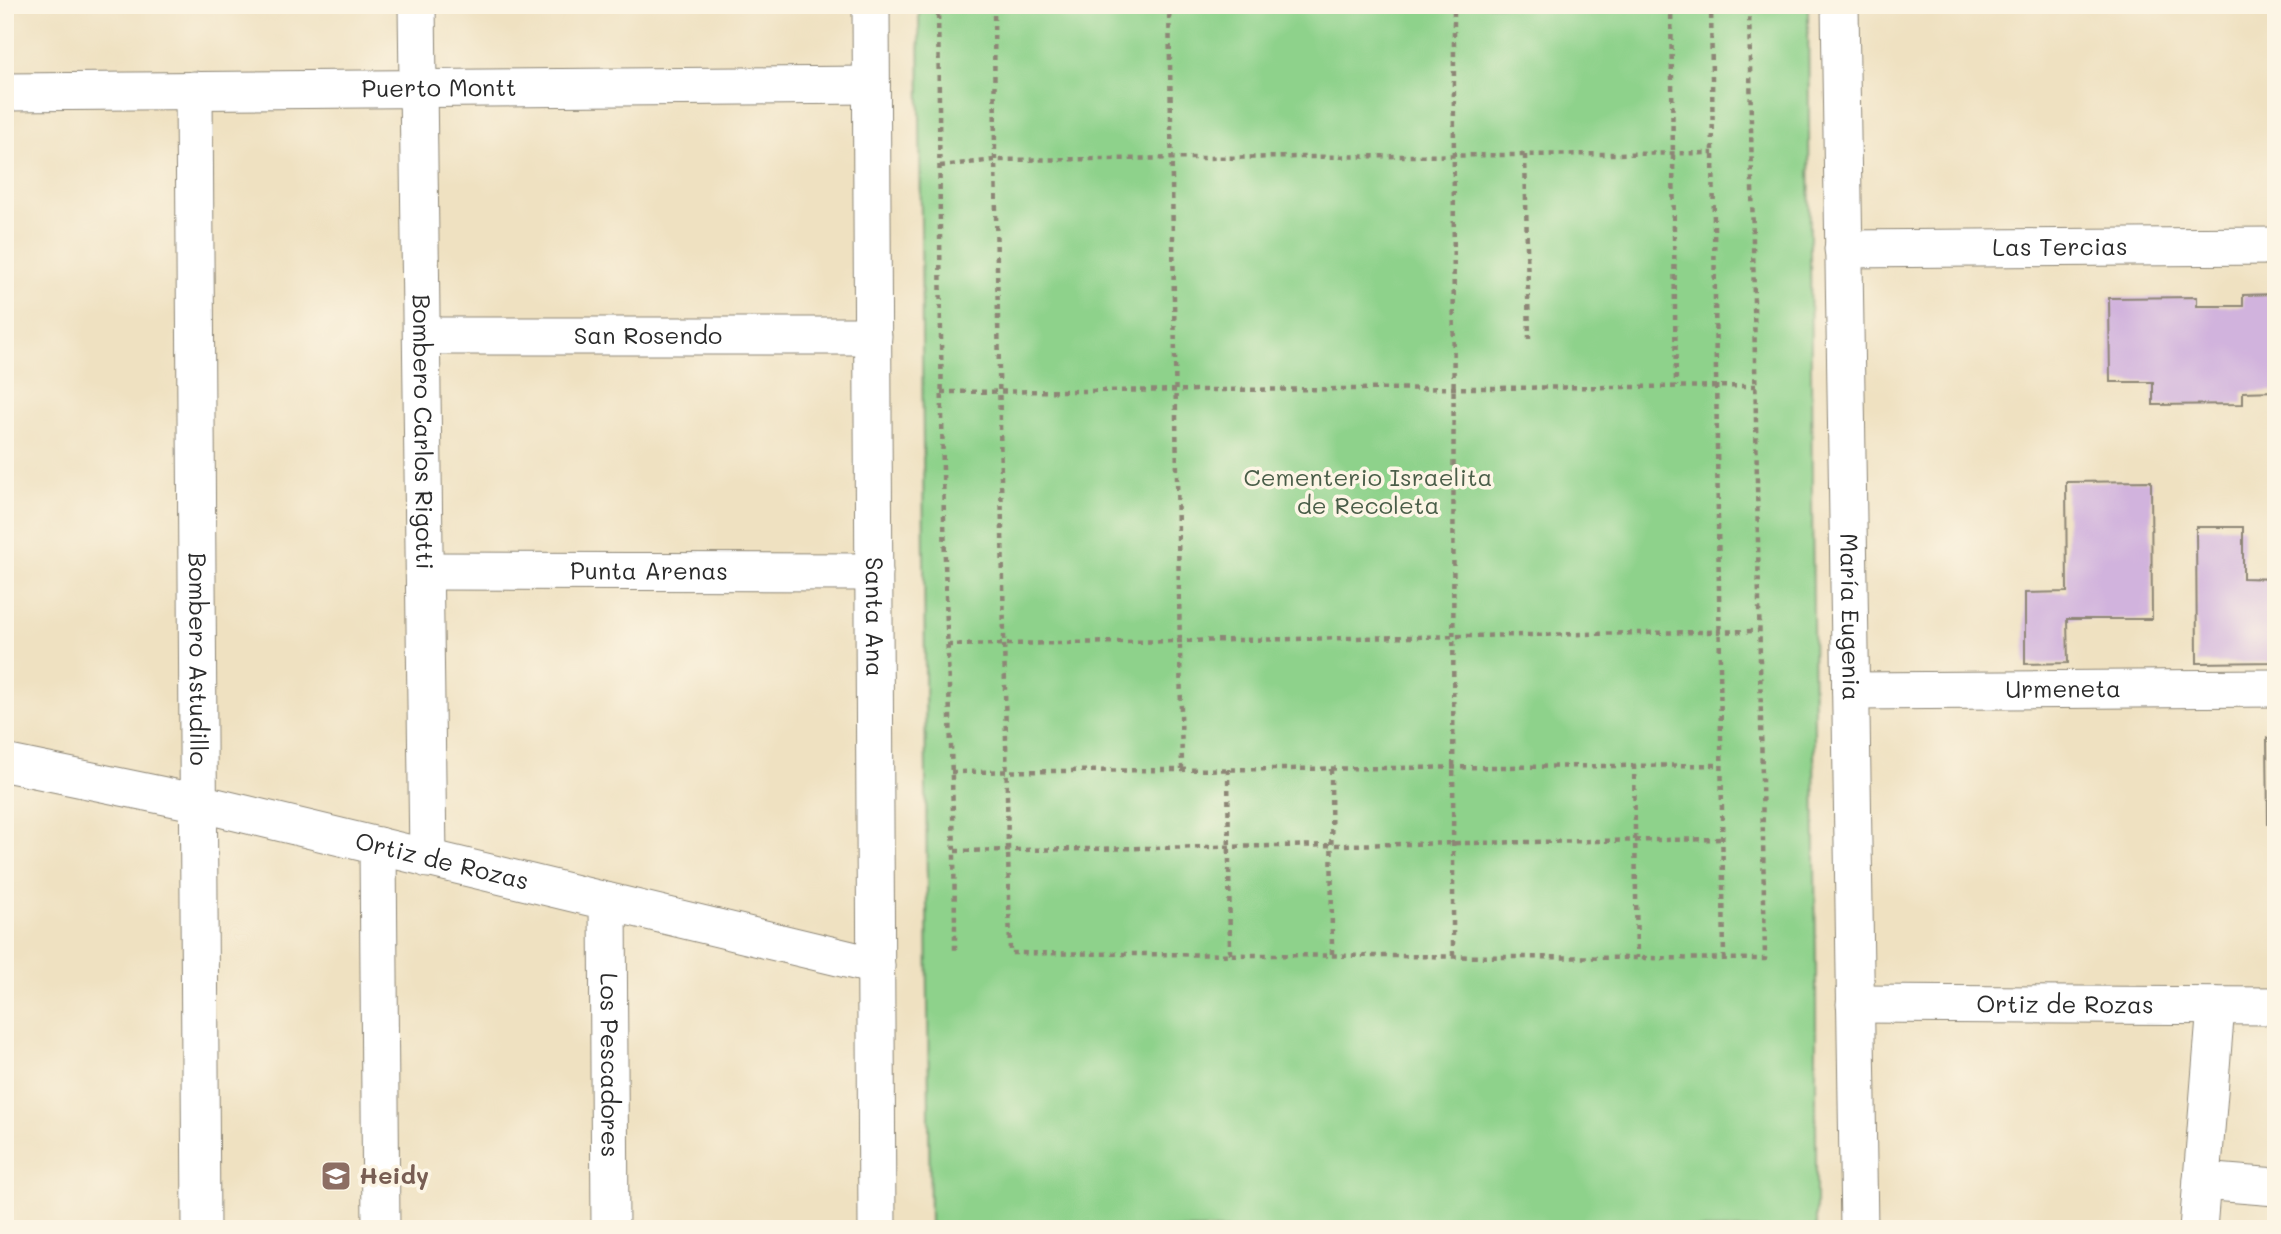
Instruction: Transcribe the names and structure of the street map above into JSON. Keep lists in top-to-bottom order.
{
  "streets": {
    "street": [
      "Puerto Montt",
      "Las Tercias",
      "San Rosendo",
      "Bombero Carlos Rigotti",
      "Punta Arenas",
      "Santa Ana",
      "María Eugenia",
      "Bombero Astudillo",
      "Urmeneta",
      "Ortiz de Rozas",
      "Los Pescadores"
    ]
  },
  "crossings": [
    ["Puerto Montt", "Bombero Carlos Rigotti"],
    ["Puerto Montt", "Santa Ana"],
    ["Puerto Montt", "Bombero Astudillo"],
    ["Las Tercias", "María Eugenia"],
    ["San Rosendo", "Bombero Carlos Rigotti"],
    ["San Rosendo", "Santa Ana"],
    ["Bombero Carlos Rigotti", "Punta Arenas"],
    ["Bombero Carlos Rigotti", "Ortiz de Rozas"],
    ["Punta Arenas", "Santa Ana"],
    ["Santa Ana", "Ortiz de Rozas"],
    ["María Eugenia", "Urmeneta"],
    ["María Eugenia", "Ortiz de Rozas"],
    ["Bombero Astudillo", "Ortiz de Rozas"],
    ["Ortiz de Rozas", "Los Pescadores"]
  ],
  "parks": ["Cementerio Israelita de Recoleta"],
  "places": {
    "school or university": ["Heidy"]
  }
}
